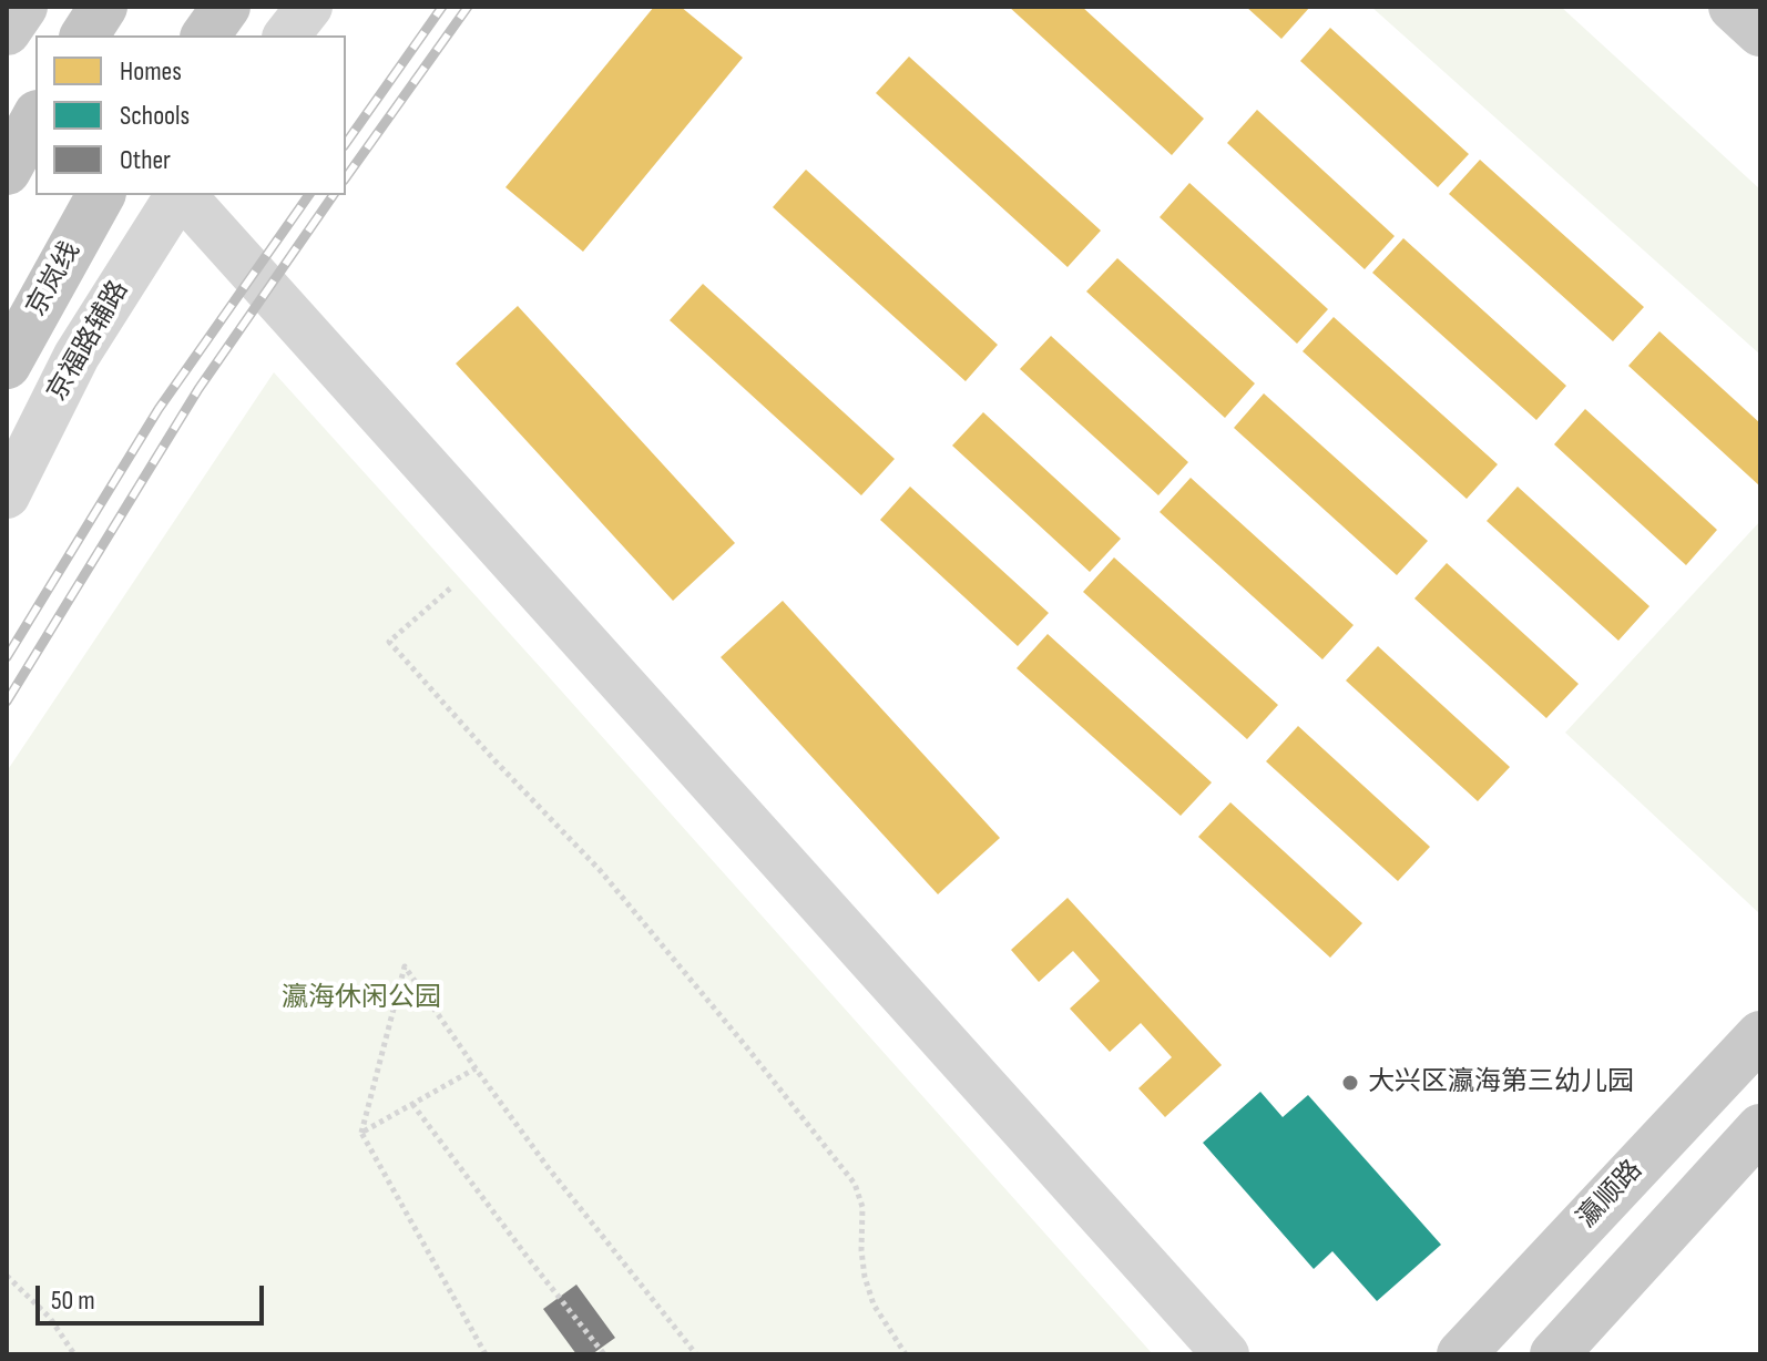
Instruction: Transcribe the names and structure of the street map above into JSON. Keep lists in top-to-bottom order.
{
  "streets": {
    "highway": ["京岚线"],
    "main road": ["瀛顺路"],
    "street": ["京福路辅路"]
  },
  "parks": ["瀛海休闲公园"],
  "places": ["大兴区瀛海第三幼儿园"],
  "legend": ["Homes", "Schools", "Other"],
  "scale_bar": "50 m"
}
